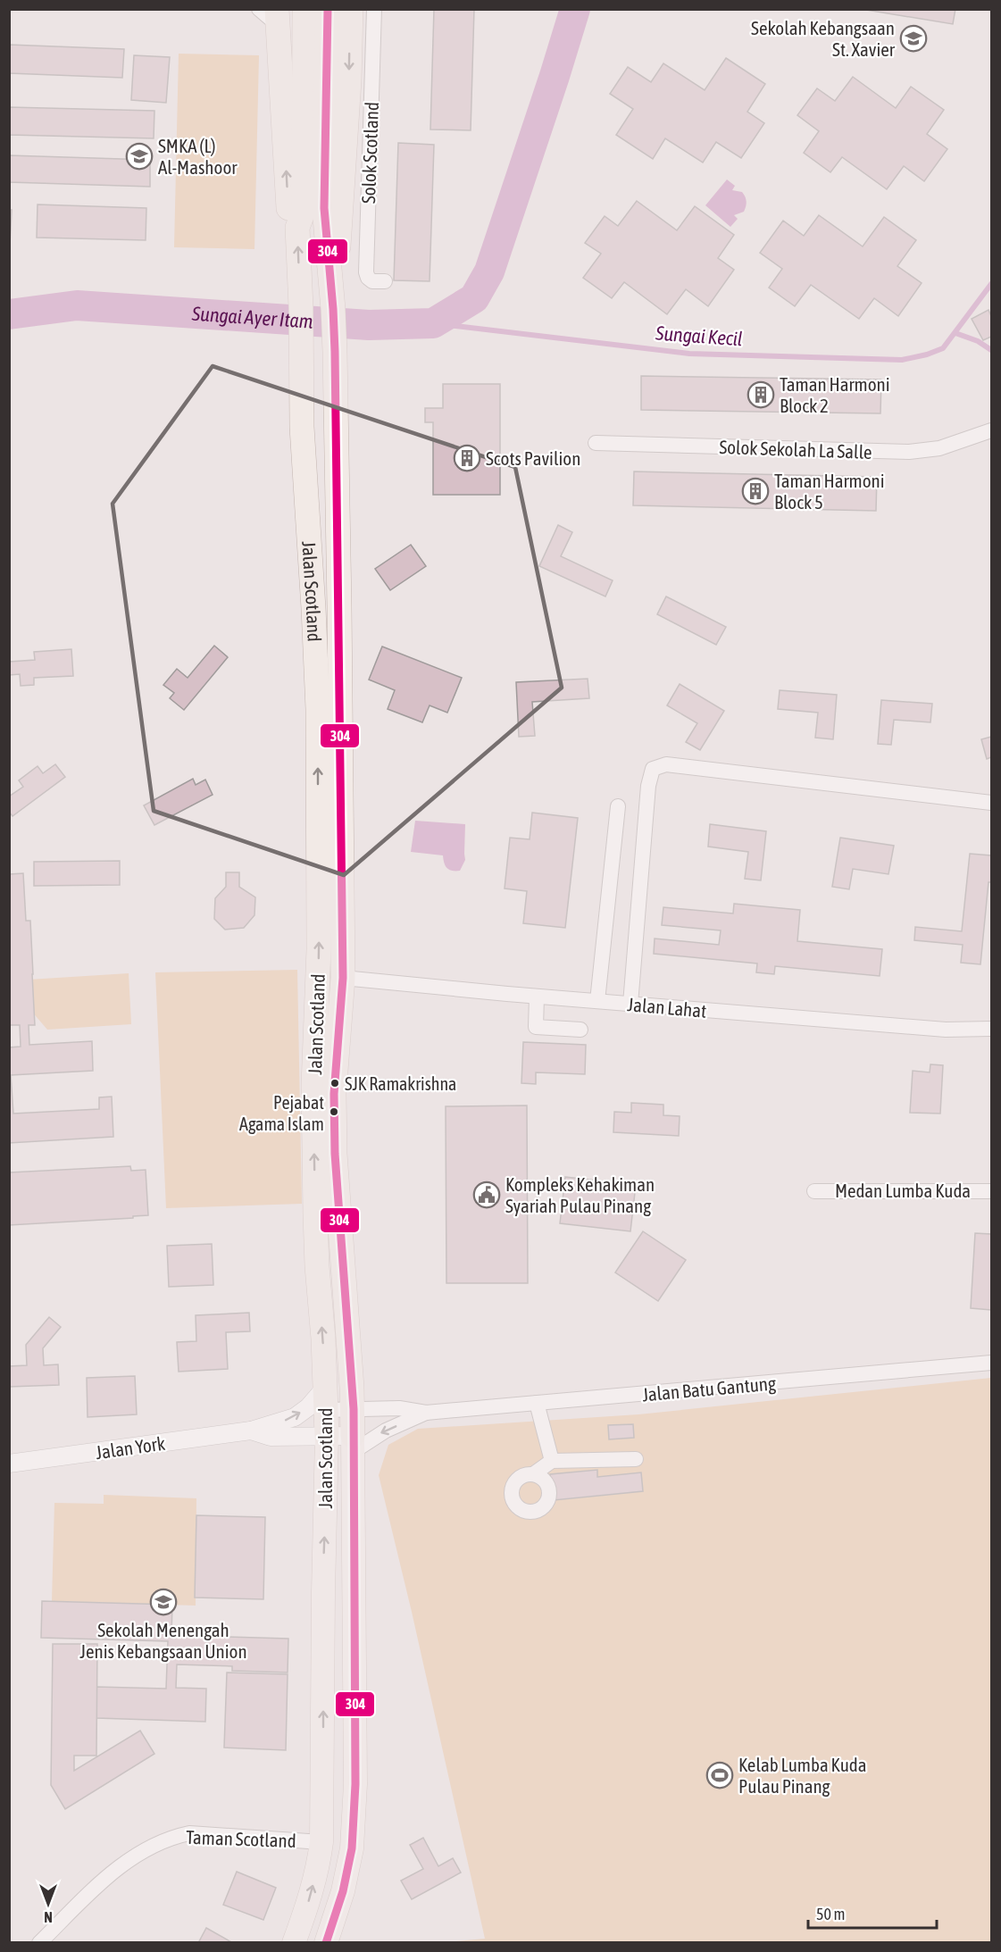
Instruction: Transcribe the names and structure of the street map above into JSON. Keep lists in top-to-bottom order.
{
  "streets": {
    "highway": ["Jalan Scotland"],
    "street": [
      "Solok Scotland",
      "Solok Sekolah La Salle",
      "Jalan Lahat",
      "Medan Lumba Kuda",
      "Jalan Batu Gantung",
      "Jalan York",
      "Taman Scotland"
    ]
  },
  "crossings": [
    ["Jalan Scotland", "Jalan Lahat"],
    ["Jalan Scotland", "Jalan Batu Gantung"],
    ["Jalan Scotland", "Jalan York"],
    ["Jalan Scotland", "Taman Scotland"],
    ["Jalan Batu Gantung", "Jalan York"]
  ],
  "water": ["Sungai Ayer Itam", "Sungai Kecil"],
  "places": {
    "school or university": ["Sekolah Kebangsaan St. Xavier", "SMKA (L) Al-Mashoor", "Sekolah Menengah Jenis Kebangsaan Union"],
    "building": ["Taman Harmoni Block 2", "Scots Pavilion", "Taman Harmoni Block 5"],
    "other": ["SJK Ramakrishna", "Pejabat Agama Islam"],
    "public building": ["Kompleks Kehakiman Syariah Pulau Pinang"],
    "sports": ["Kelab Lumba Kuda Pulau Pinang"]
  },
  "lines": ["transit line 304"],
  "scale_bar": "50 m",
  "north": "bottom"
}
